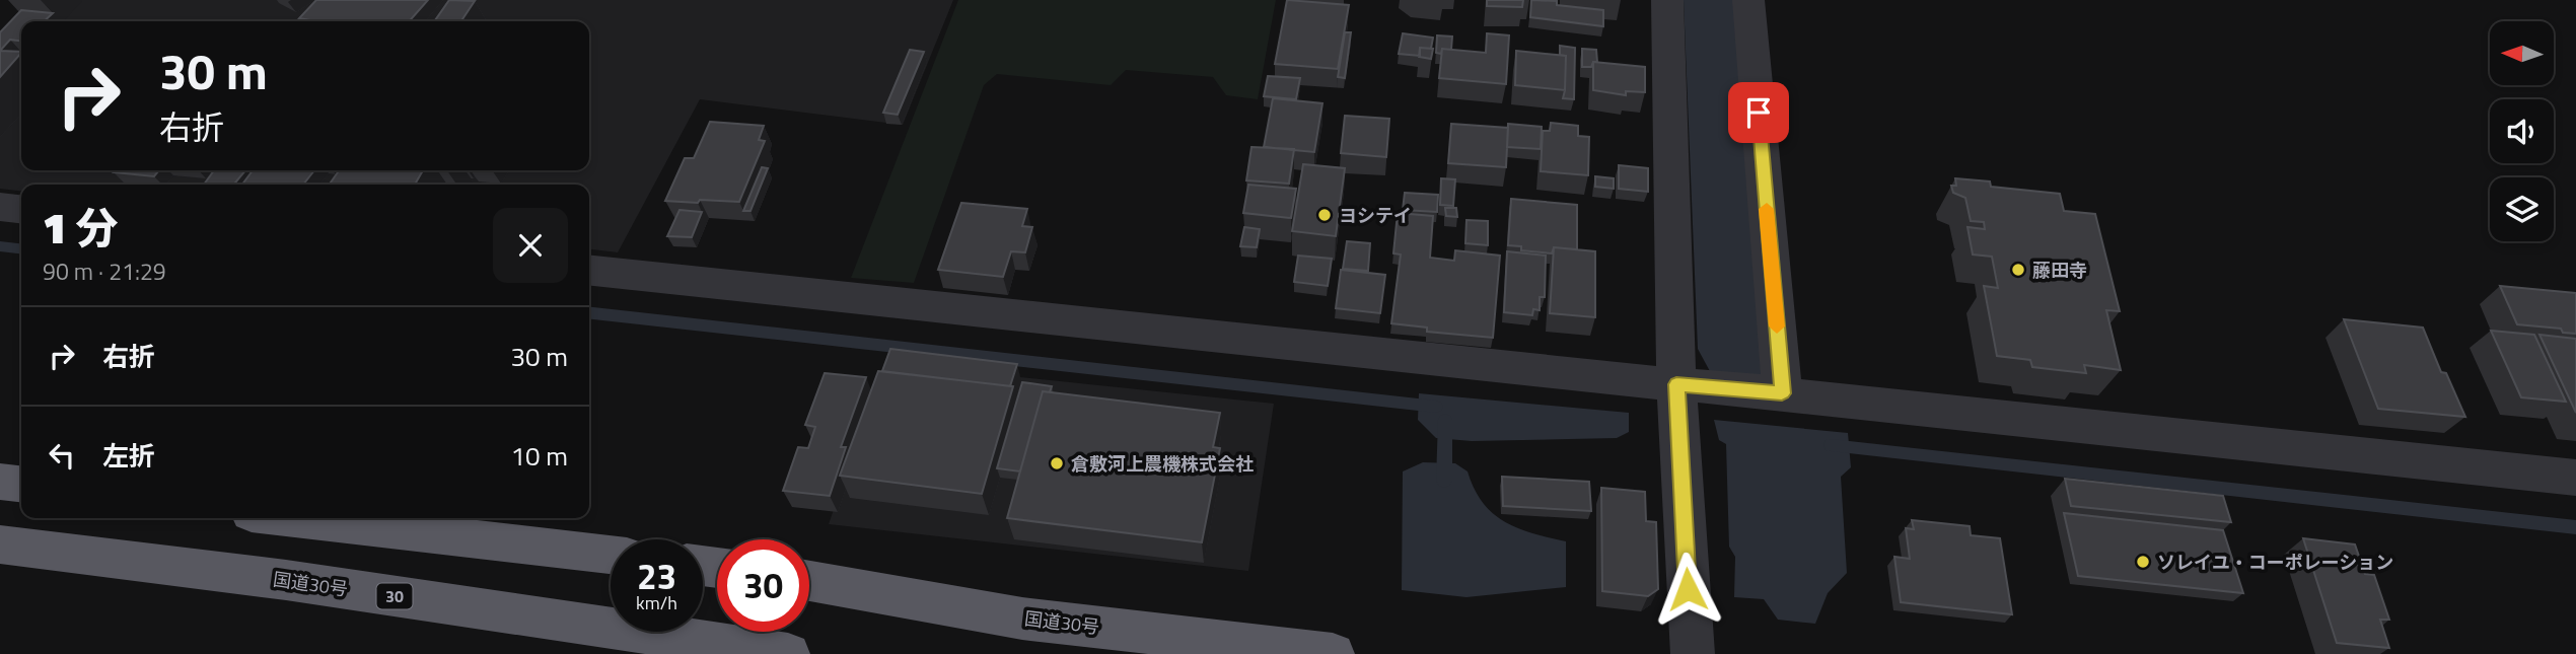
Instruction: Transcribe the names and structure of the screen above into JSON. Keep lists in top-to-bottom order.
{
  "streets": {
    "highway": ["国道30号", "30"]
  },
  "places": [
    "ヨシテイ",
    "藤田寺",
    "倉敷河上農機株式会社",
    "ソレイユ・コーポレーション"
  ],
  "north": "left",
  "page": {
    "turn": ["30 m", "右折"],
    "heading": ["1 分", "90 m · 21:29"],
    "list": [
      {
        "name": "右折",
        "value": "30 m"
      },
      {
        "name": "左折",
        "value": "10 m"
      }
    ],
    "speed": "23 km/h",
    "limit": "30"
  }
}
